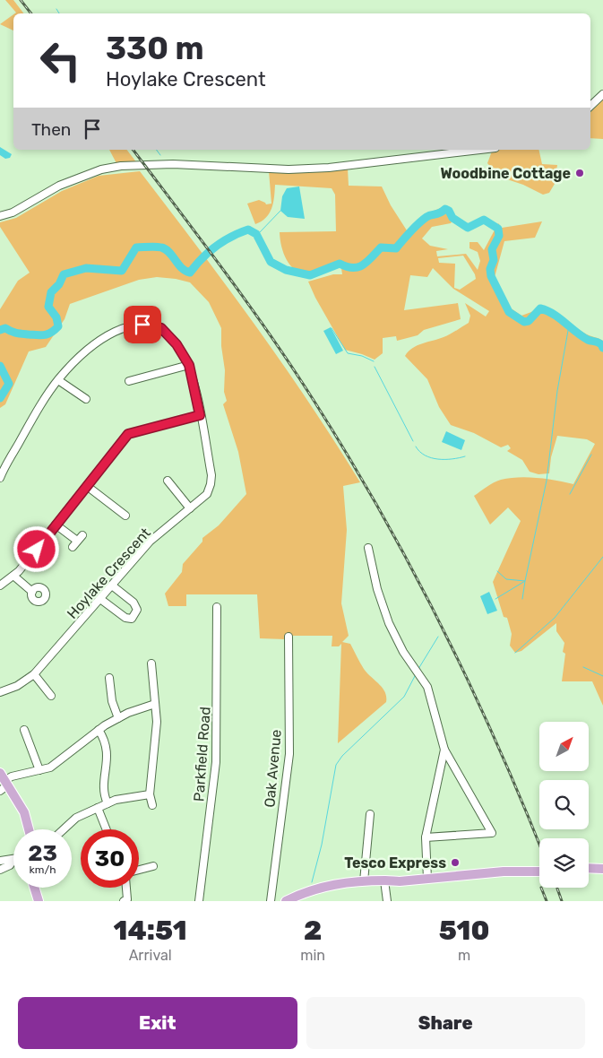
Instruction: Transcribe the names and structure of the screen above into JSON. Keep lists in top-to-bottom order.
{
  "streets": {
    "street": ["Hoylake Crescent", "Parkfield Road", "Oak Avenue"]
  },
  "places": ["Woodbine Cottage", "Tesco Express"],
  "north": "top right",
  "page": {
    "turn": ["330 m", "Hoylake Crescent"],
    "then": "Then",
    "speed": "23 km/h",
    "limit": "30",
    "eta": [
      "14:51",
      "Arrival",
      "2",
      "min",
      "510",
      "m"
    ],
    "buttons": ["Exit", "Share"]
  }
}
